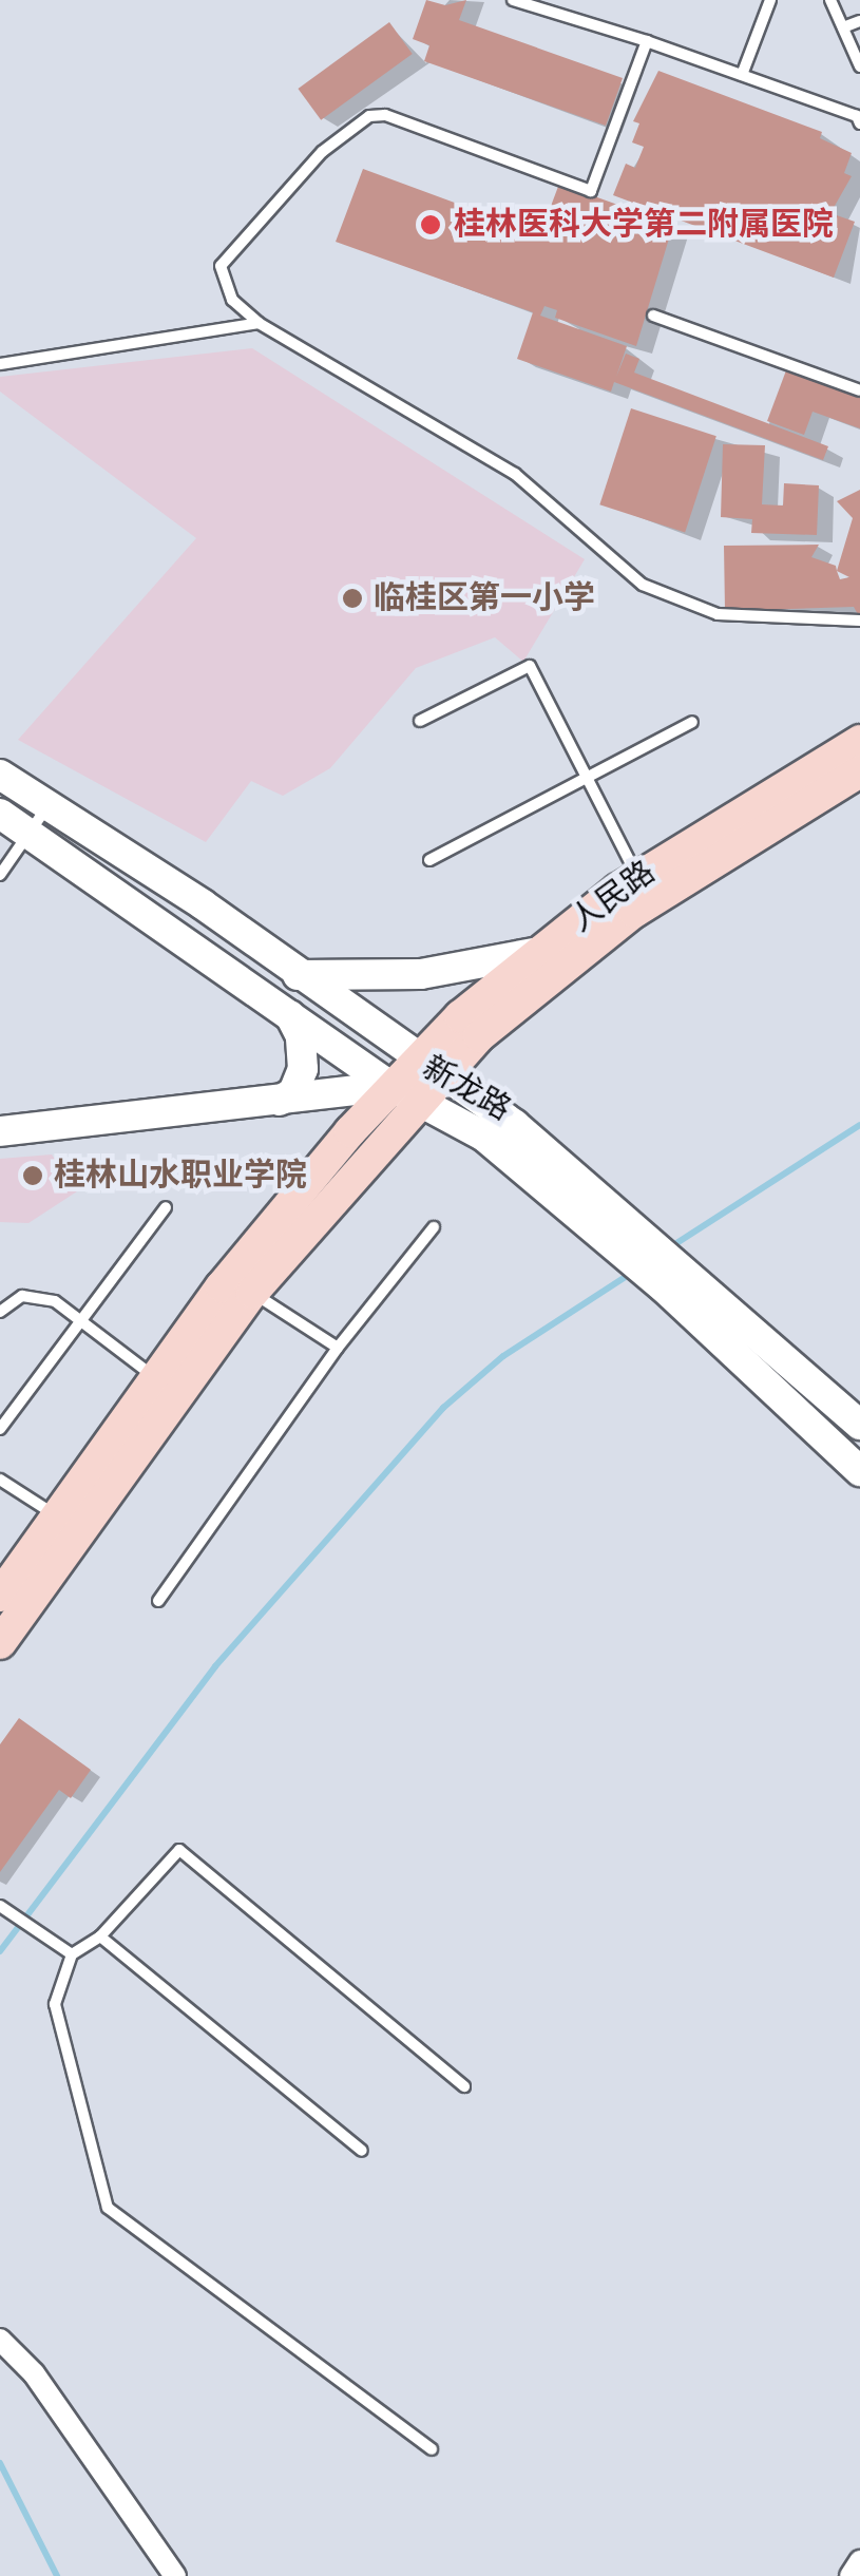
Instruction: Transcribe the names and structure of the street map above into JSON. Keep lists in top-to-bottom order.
{
  "streets": {
    "main road": ["人民路", "新龙路"]
  },
  "crossings": [
    ["人民路", "新龙路"]
  ],
  "places": ["桂林医科大学第二附属医院", "临桂区第一小学", "桂林山水职业学院"]
}
